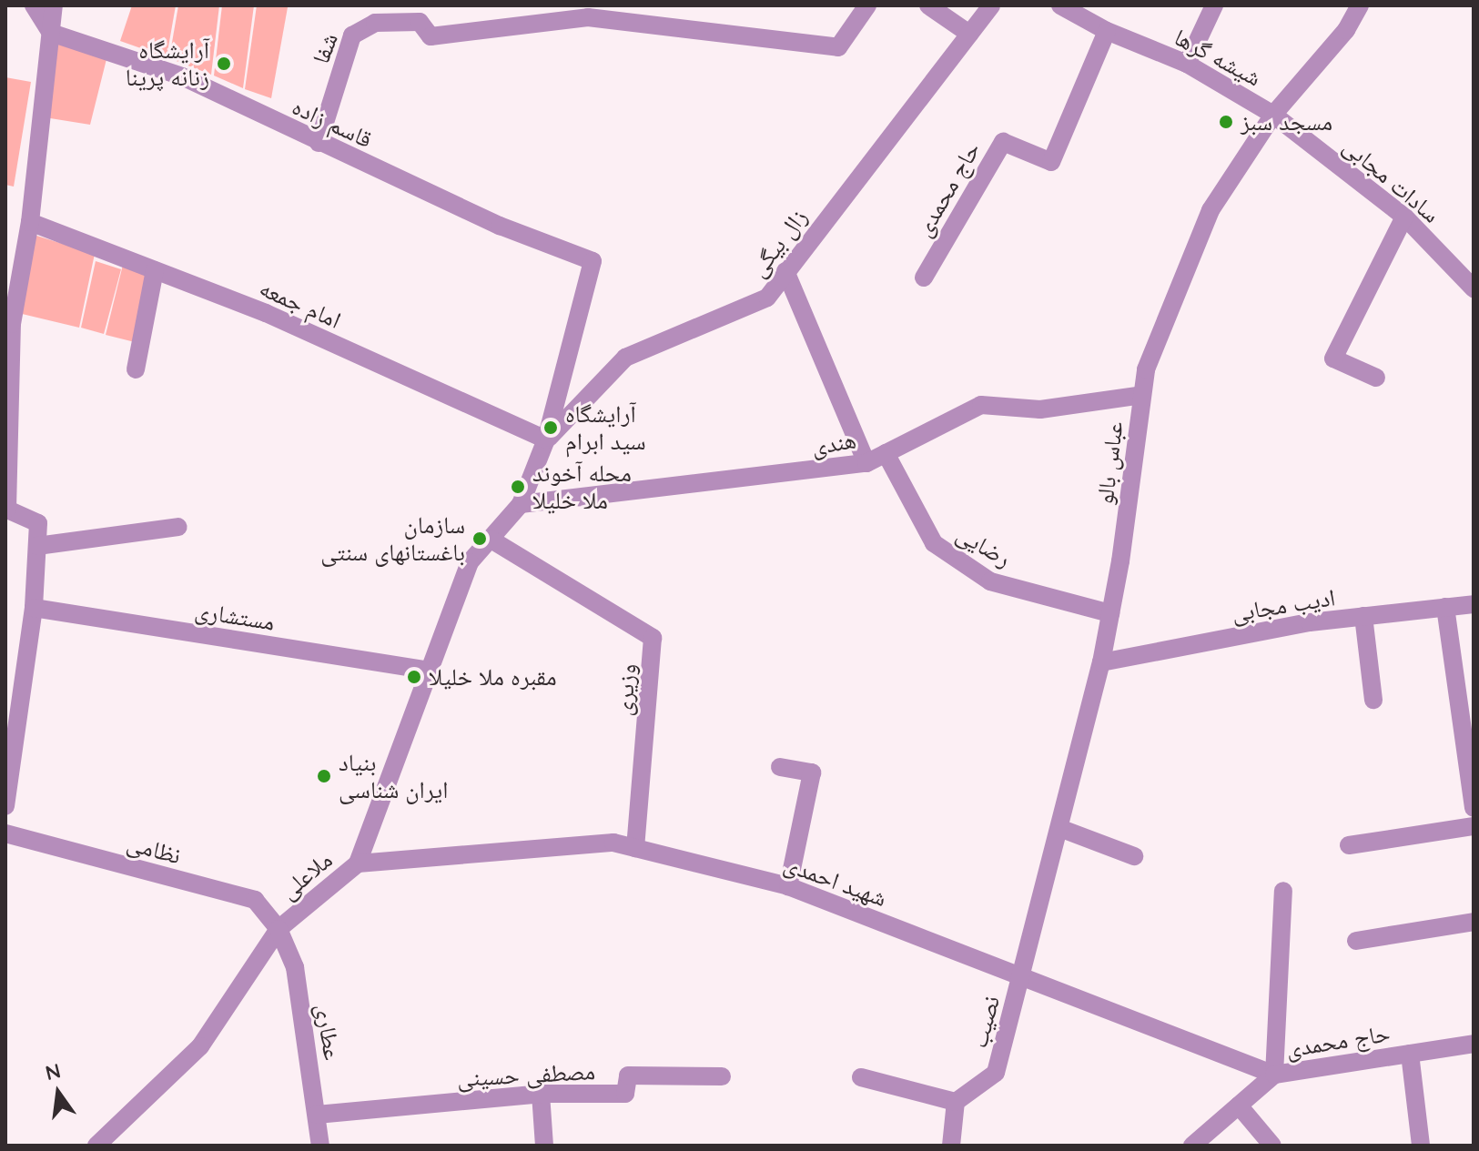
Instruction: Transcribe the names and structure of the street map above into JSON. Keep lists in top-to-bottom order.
{
  "streets": {
    "street": [
      "شفا",
      "شیشه گرها",
      "قاسم زاده",
      "سادات مجابی",
      "حاج محمدی",
      "زال بیگی",
      "امام جمعه",
      "هندی",
      "عباس بالو",
      "رضایی",
      "ادیب مجابی",
      "مستشاری",
      "وزیری",
      "نظامی",
      "ملاعلی",
      "شهید احمدی",
      "نصیب",
      "عطاری",
      "مصطفی حسینی"
    ]
  },
  "crossings": [
    ["شفا", "قاسم زاده"],
    ["شیشه گرها", "سادات مجابی"],
    ["شیشه گرها", "حاج محمدی"],
    ["شیشه گرها", "عباس بالو"],
    ["قاسم زاده", "ملاعلی"],
    ["سادات مجابی", "عباس بالو"],
    ["حاج محمدی", "شهید احمدی"],
    ["زال بیگی", "امام جمعه"],
    ["زال بیگی", "ملاعلی"],
    ["امام جمعه", "ملاعلی"],
    ["هندی", "عباس بالو"],
    ["هندی", "رضایی"],
    ["هندی", "ملاعلی"],
    ["عباس بالو", "رضایی"],
    ["عباس بالو", "ادیب مجابی"],
    ["عباس بالو", "شهید احمدی"],
    ["عباس بالو", "نصیب"],
    ["مستشاری", "ملاعلی"],
    ["وزیری", "ملاعلی"],
    ["وزیری", "شهید احمدی"],
    ["نظامی", "ملاعلی"],
    ["نظامی", "عطاری"],
    ["ملاعلی", "شهید احمدی"],
    ["ملاعلی", "عطاری"],
    ["شهید احمدی", "نصیب"],
    ["عطاری", "مصطفی حسینی"]
  ],
  "places": [
    "آرایشگاه زنانه پرینا",
    "مسجد سبز",
    "آرایشگاه سید ابرام",
    "محله آخوند ملا خلیلا",
    "سازمان باغستانهای سنتی",
    "مقبره ملا خلیلا",
    "بنیاد ایران شناسی"
  ],
  "north": "top"
}
